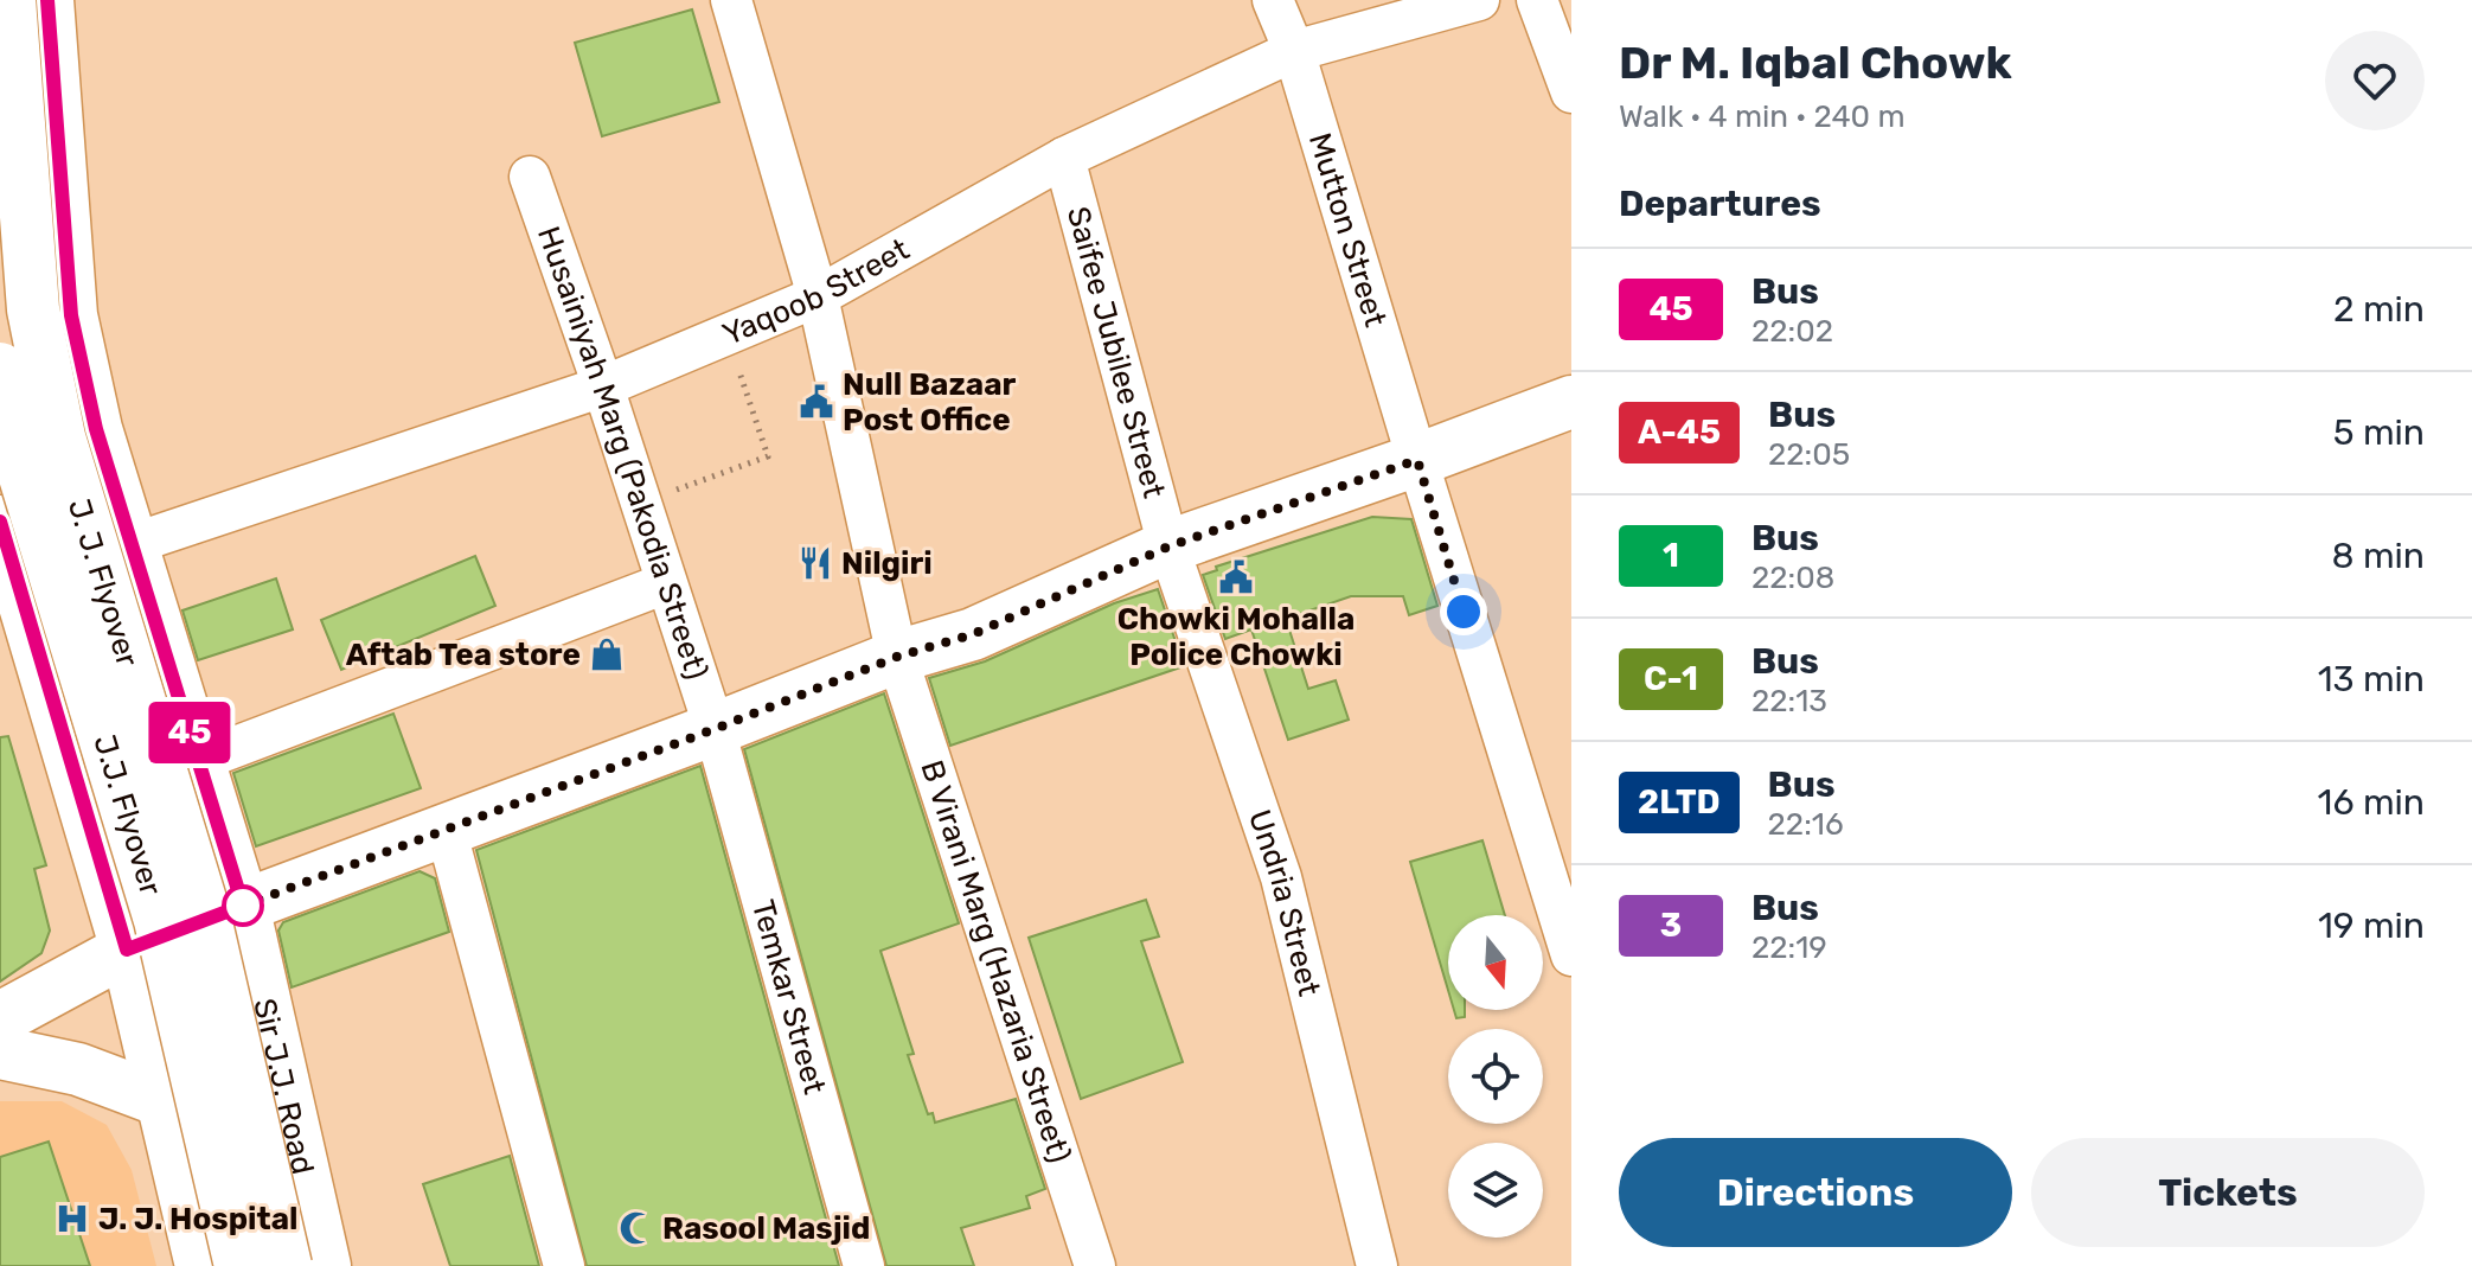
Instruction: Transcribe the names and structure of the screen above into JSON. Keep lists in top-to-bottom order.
{
  "streets": {
    "main road": ["J. J. Flyover", "J.J. Flyover", "Sir J.J. Road"],
    "street": [
      "Mutton Street",
      "Yaqoob Street",
      "Saifee Jubilee Street",
      "Husainiyah Marg (Pakodia Street)",
      "Undria Street",
      "B Virani Marg (Hazaria Street)",
      "Temkar Street"
    ]
  },
  "crossings": [
    ["Mutton Street", "Yaqoob Street"],
    ["Yaqoob Street", "Saifee Jubilee Street"],
    ["Yaqoob Street", "Husainiyah Marg (Pakodia Street)"],
    ["Yaqoob Street", "B Virani Marg (Hazaria Street)"],
    ["Yaqoob Street", "Sir J.J. Road"],
    ["Saifee Jubilee Street", "Undria Street"],
    ["Husainiyah Marg (Pakodia Street)", "Temkar Street"]
  ],
  "places": {
    "public building": ["Null Bazaar Post Office", "Chowki Mohalla Police Chowki"],
    "restaurant": ["Nilgiri"],
    "shop": ["Aftab Tea store"],
    "hospital": ["J. J. Hospital"],
    "mosque": ["Rasool Masjid"]
  },
  "lines": ["bus line 45"],
  "north": "bottom",
  "page": {
    "on_map": "45",
    "heading": [
      ["Dr M. Iqbal Chowk", "Walk · 4 min · 240 m"],
      "Departures"
    ],
    "list": [
      {
        "mark": "45",
        "name": "Bus",
        "note": "22:02",
        "value": "2 min"
      },
      {
        "mark": "A-45",
        "name": "Bus",
        "note": "22:05",
        "value": "5 min"
      },
      {
        "mark": "1",
        "name": "Bus",
        "note": "22:08",
        "value": "8 min"
      },
      {
        "mark": "C-1",
        "name": "Bus",
        "note": "22:13",
        "value": "13 min"
      },
      {
        "mark": "2LTD",
        "name": "Bus",
        "note": "22:16",
        "value": "16 min"
      },
      {
        "mark": "3",
        "name": "Bus",
        "note": "22:19",
        "value": "19 min"
      }
    ],
    "buttons": ["Directions", "Tickets"]
  }
}
